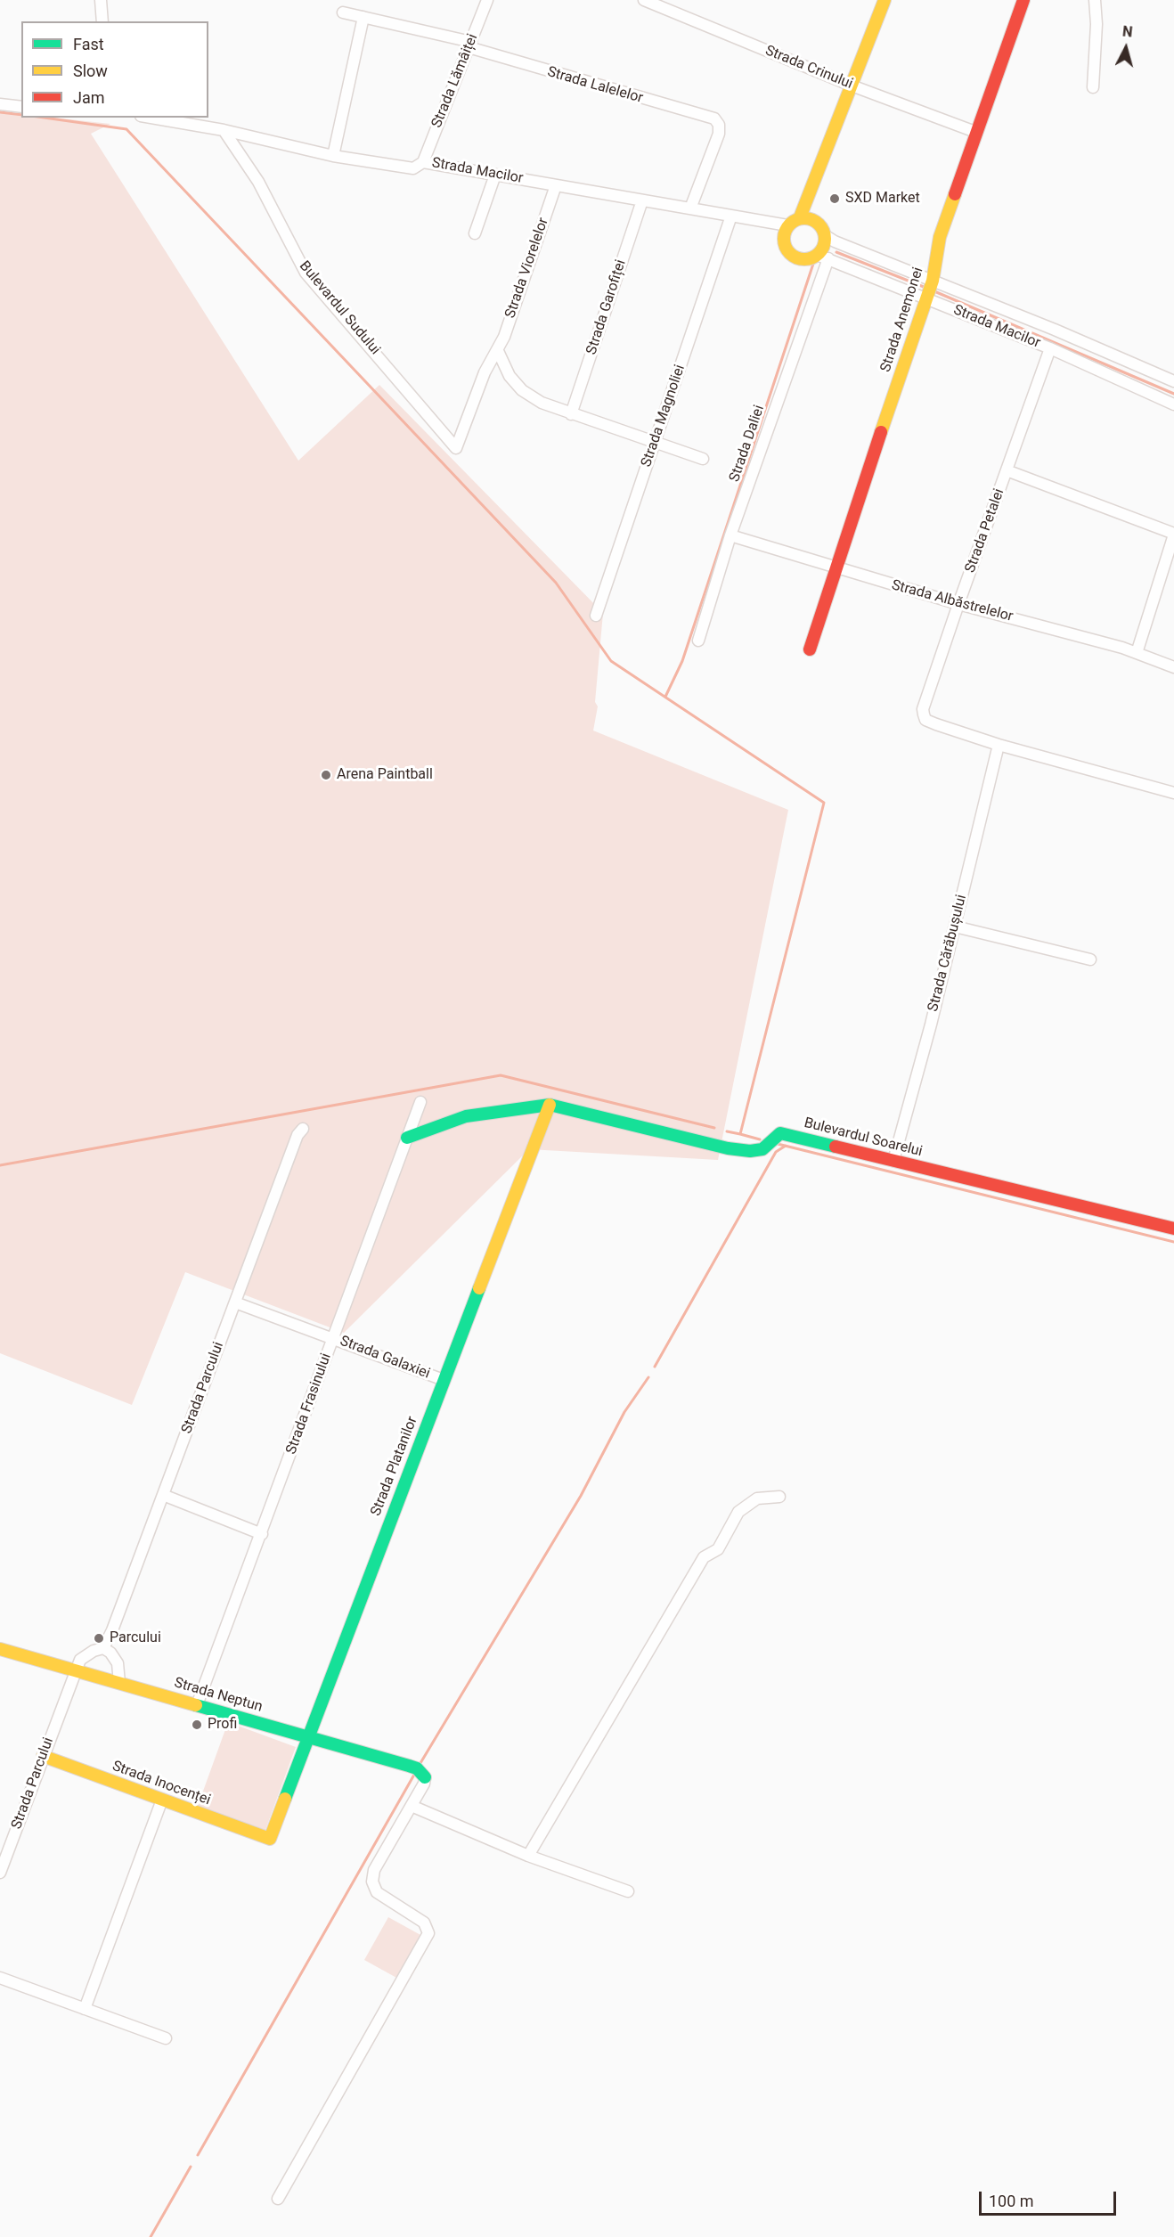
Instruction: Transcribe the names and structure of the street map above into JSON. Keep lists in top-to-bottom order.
{
  "streets": {
    "street": [
      "Strada Crinului",
      "Strada Lămâiței",
      "Strada Lalelelor",
      "Strada Macilor",
      "Strada Viorelelor",
      "Strada Garofiței",
      "Bulevardul Sudului",
      "Strada Anemonei",
      "Strada Magnoliei",
      "Strada Daliei",
      "Strada Petalei",
      "Strada Albăstrelelor",
      "Strada Cărăbușului",
      "Bulevardul Soarelui",
      "Strada Galaxiei",
      "Strada Parcului",
      "Strada Frasinului",
      "Strada Platanilor",
      "Strada Neptun",
      "Strada Inocenței"
    ]
  },
  "crossings": [
    ["Strada Crinului", "Strada Anemonei"],
    ["Strada Lămâiței", "Strada Lalelelor"],
    ["Strada Lămâiței", "Strada Macilor"],
    ["Strada Lalelelor", "Strada Macilor"],
    ["Strada Macilor", "Strada Viorelelor"],
    ["Strada Macilor", "Strada Garofiței"],
    ["Strada Macilor", "Bulevardul Sudului"],
    ["Strada Macilor", "Strada Anemonei"],
    ["Strada Macilor", "Strada Magnoliei"],
    ["Strada Macilor", "Strada Daliei"],
    ["Strada Macilor", "Strada Petalei"],
    ["Strada Viorelelor", "Bulevardul Sudului"],
    ["Strada Anemonei", "Strada Albăstrelelor"],
    ["Strada Daliei", "Strada Albăstrelelor"],
    ["Strada Petalei", "Strada Albăstrelelor"],
    ["Strada Petalei", "Strada Cărăbușului"],
    ["Strada Cărăbușului", "Bulevardul Soarelui"],
    ["Bulevardul Soarelui", "Strada Platanilor"],
    ["Strada Galaxiei", "Strada Parcului"],
    ["Strada Galaxiei", "Strada Frasinului"],
    ["Strada Galaxiei", "Strada Platanilor"],
    ["Strada Parcului", "Strada Neptun"],
    ["Strada Parcului", "Strada Inocenței"],
    ["Strada Frasinului", "Strada Neptun"],
    ["Strada Platanilor", "Strada Neptun"],
    ["Strada Platanilor", "Strada Inocenței"]
  ],
  "places": [
    "SXD Market",
    "Arena Paintball",
    "Parcului",
    "Profi"
  ],
  "legend": ["Fast", "Slow", "Jam"],
  "scale_bar": "100 m",
  "north": "top"
}
